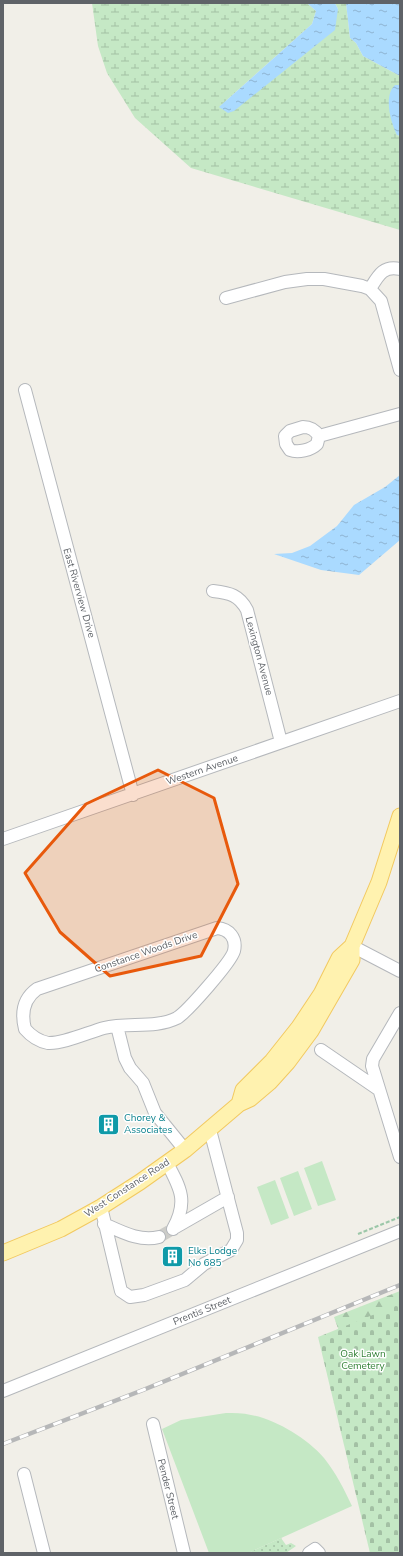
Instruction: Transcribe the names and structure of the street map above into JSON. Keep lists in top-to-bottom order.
{
  "streets": {
    "main road": ["West Constance Road"],
    "street": [
      "East Riverview Drive",
      "Lexington Avenue",
      "Western Avenue",
      "Constance Woods Drive",
      "Prentis Street",
      "Pender Street"
    ]
  },
  "crossings": [
    ["East Riverview Drive", "Western Avenue"],
    ["Lexington Avenue", "Western Avenue"]
  ],
  "parks": ["Oak Lawn Cemetery"],
  "places": {
    "building": ["Chorey & Associates", "Elks Lodge No 685"]
  }
}
